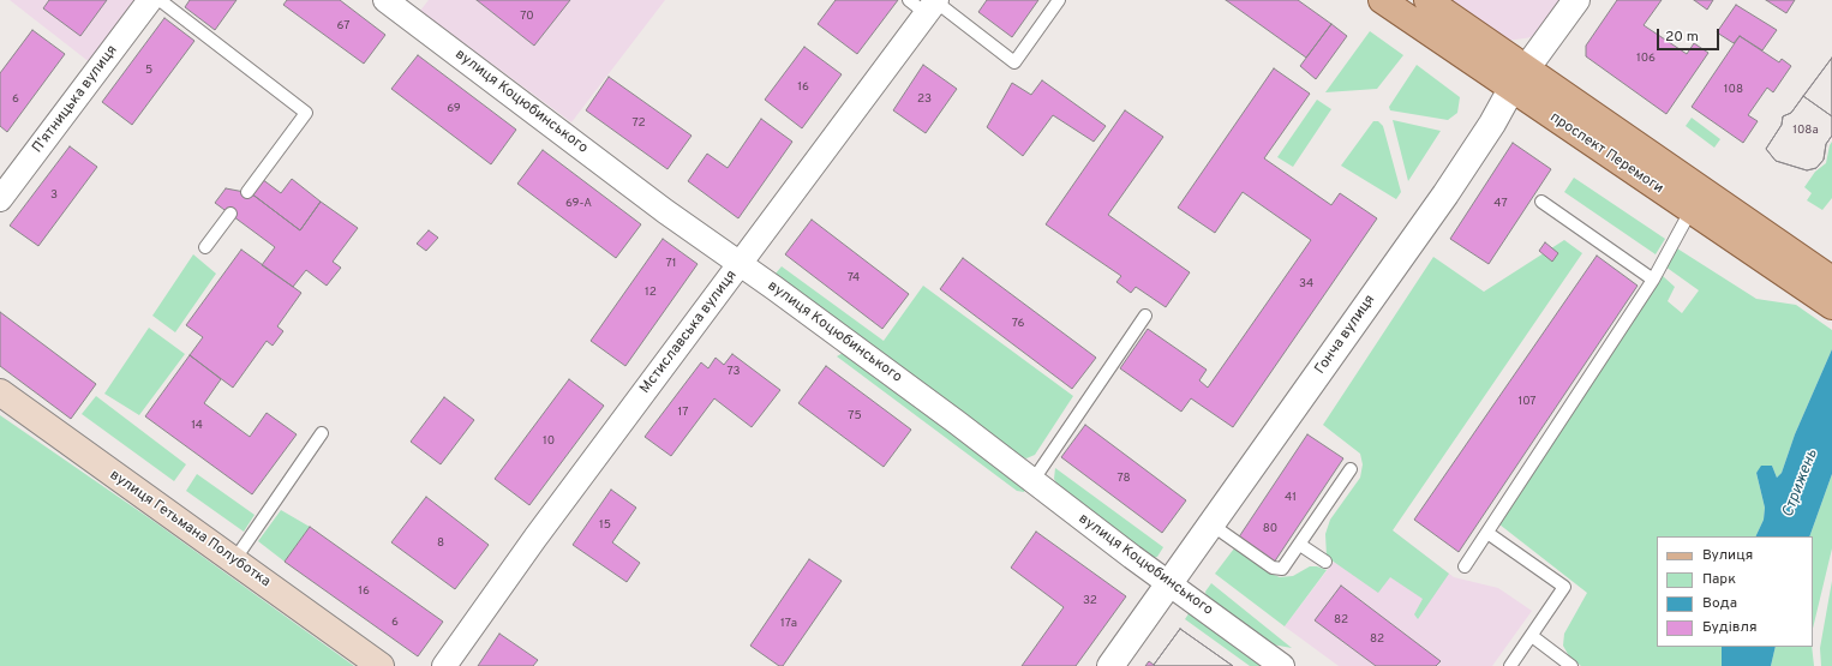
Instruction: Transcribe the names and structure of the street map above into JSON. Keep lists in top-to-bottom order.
{
  "streets": {
    "main road": ["проспект Перемоги", "вулиця Гетьмана Полуботка"],
    "street": [
      "Пʼятницька вулиця",
      "вулиця Коцюбинського",
      "Мстиславська вулиця",
      "Гонча вулиця"
    ]
  },
  "crossings": [
    ["вулиця Коцюбинського", "Мстиславська вулиця"],
    ["вулиця Коцюбинського", "Гонча вулиця"],
    ["проспект Перемоги", "Гонча вулиця"]
  ],
  "water": ["Стрижень"],
  "house_numbers": [
    "70",
    "67",
    "106",
    "5",
    "16",
    "108",
    "6",
    "23",
    "69",
    "72",
    "108а",
    "3",
    "69-А",
    "47",
    "71",
    "74",
    "34",
    "12",
    "76",
    "73",
    "107",
    "17",
    "75",
    "14",
    "10",
    "78",
    "41",
    "15",
    "80",
    "8",
    "16",
    "32",
    "82",
    "6",
    "17а",
    "82"
  ],
  "legend": [
    "Вулиця",
    "Парк",
    "Вода",
    "Будівля"
  ],
  "scale_bar": "20 m"
}
